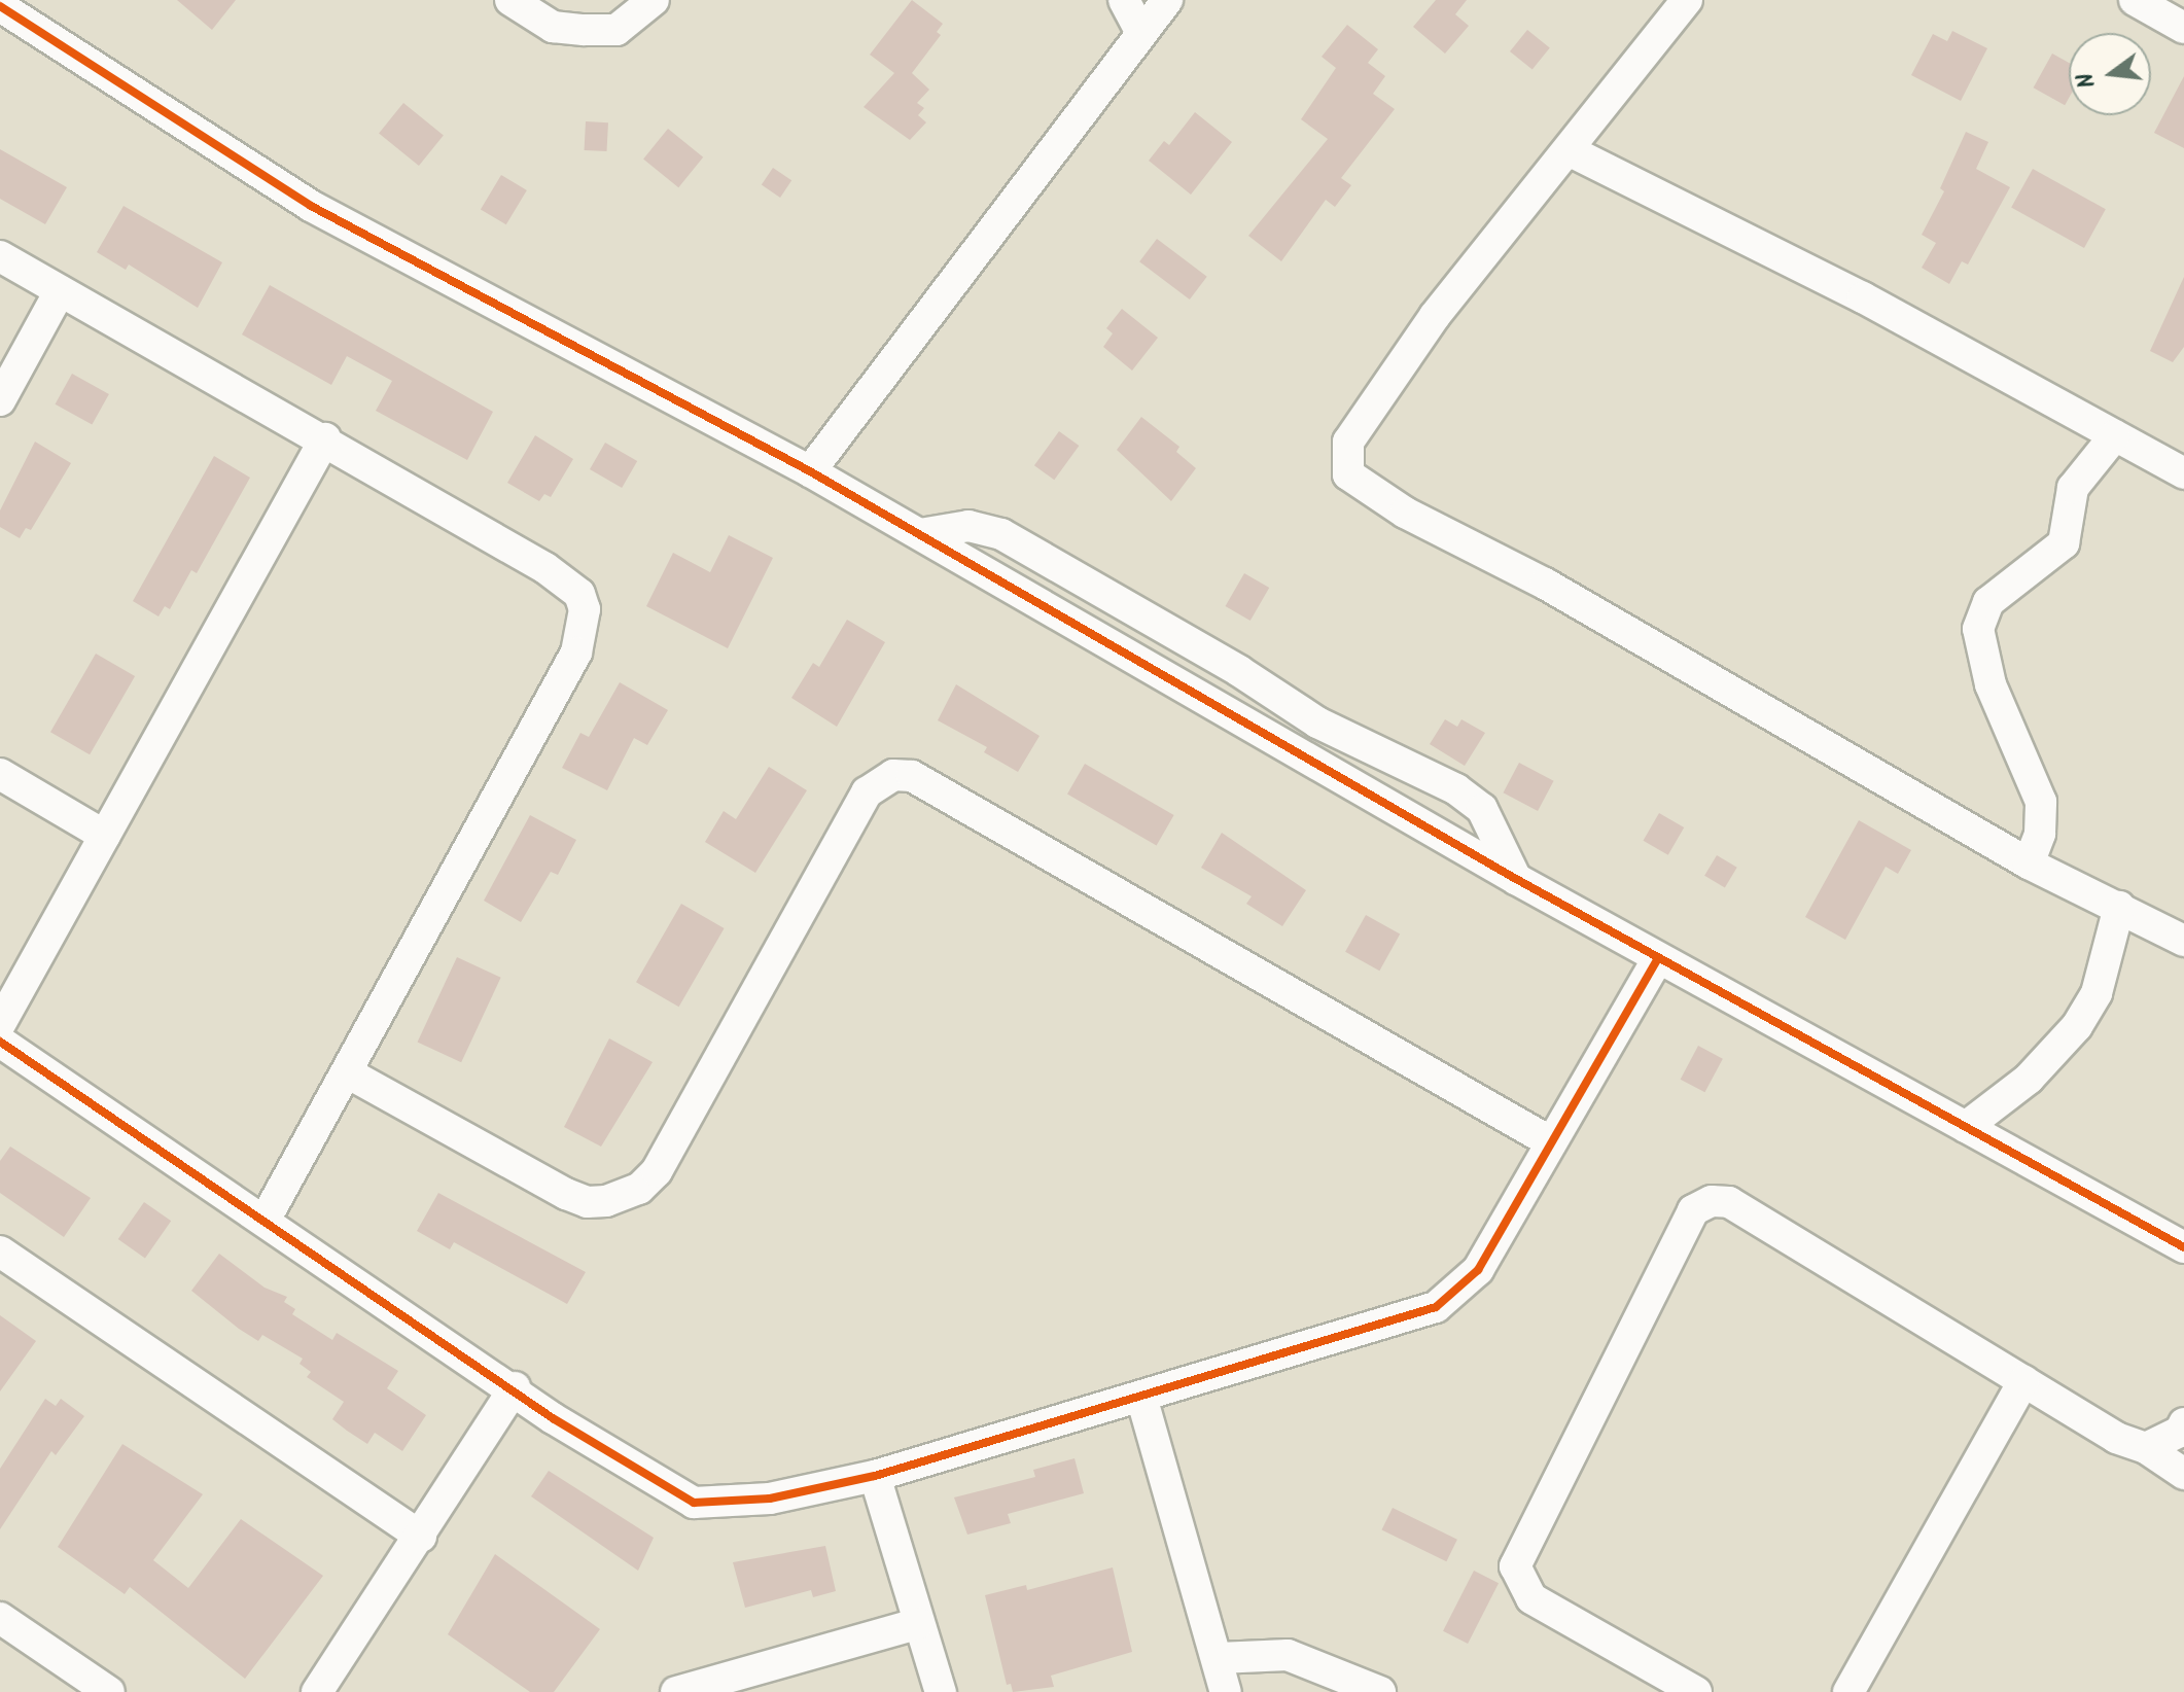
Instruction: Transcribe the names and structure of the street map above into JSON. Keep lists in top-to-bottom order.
{
  "north": "left"
}
